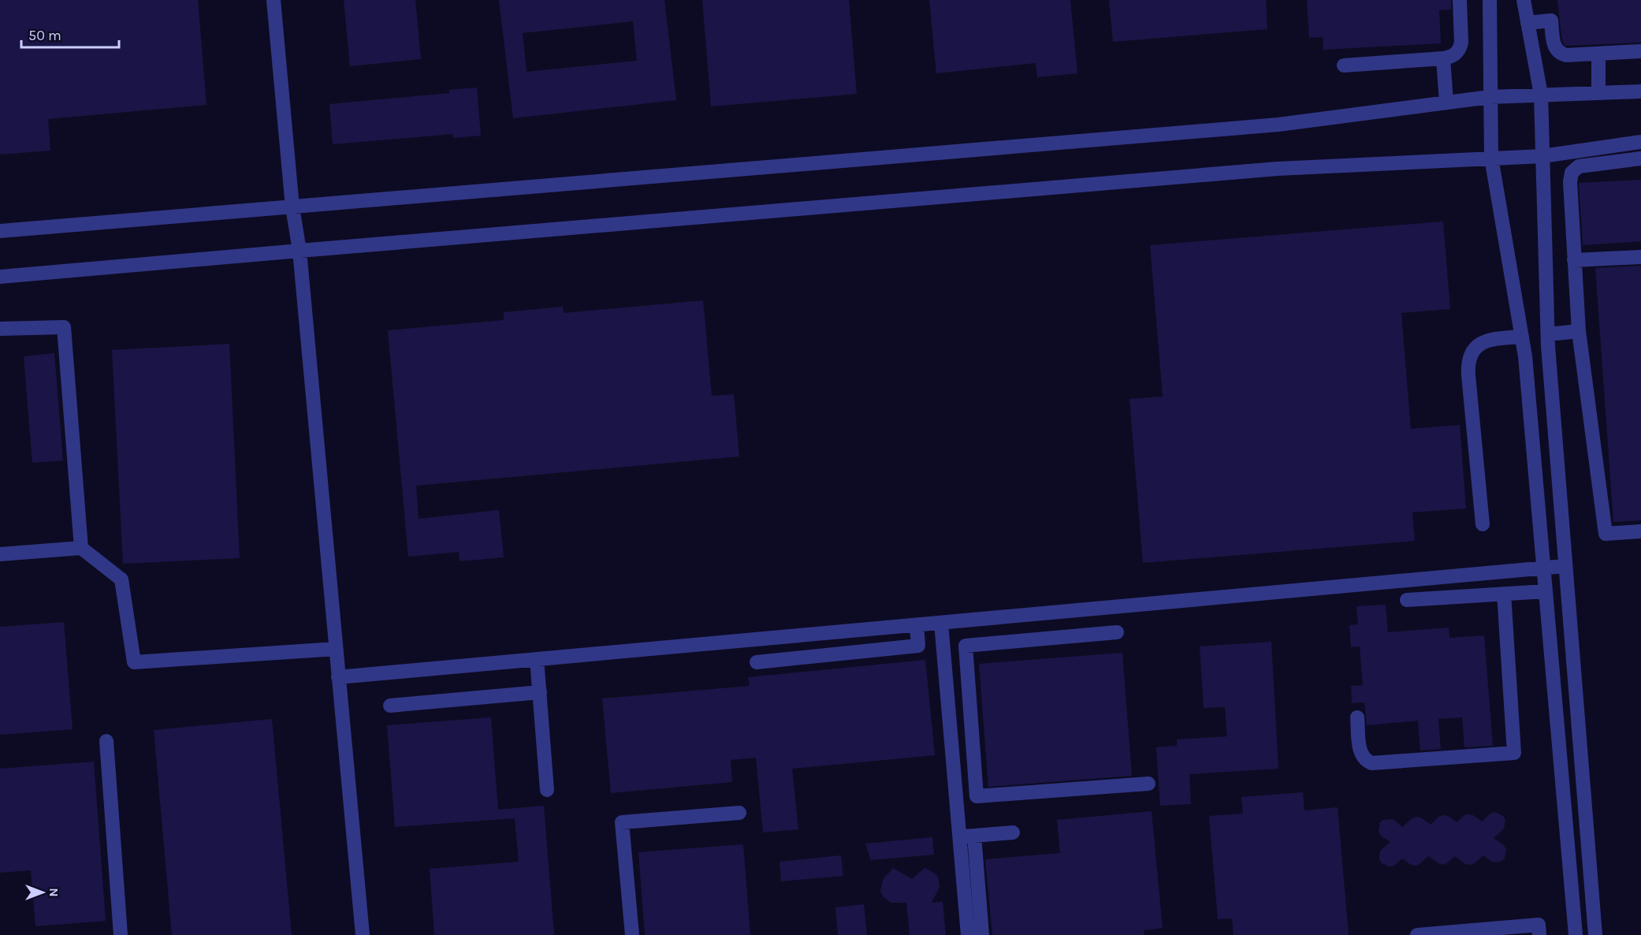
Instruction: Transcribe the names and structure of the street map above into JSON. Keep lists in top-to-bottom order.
{
  "scale_bar": "50 m",
  "north": "right"
}
